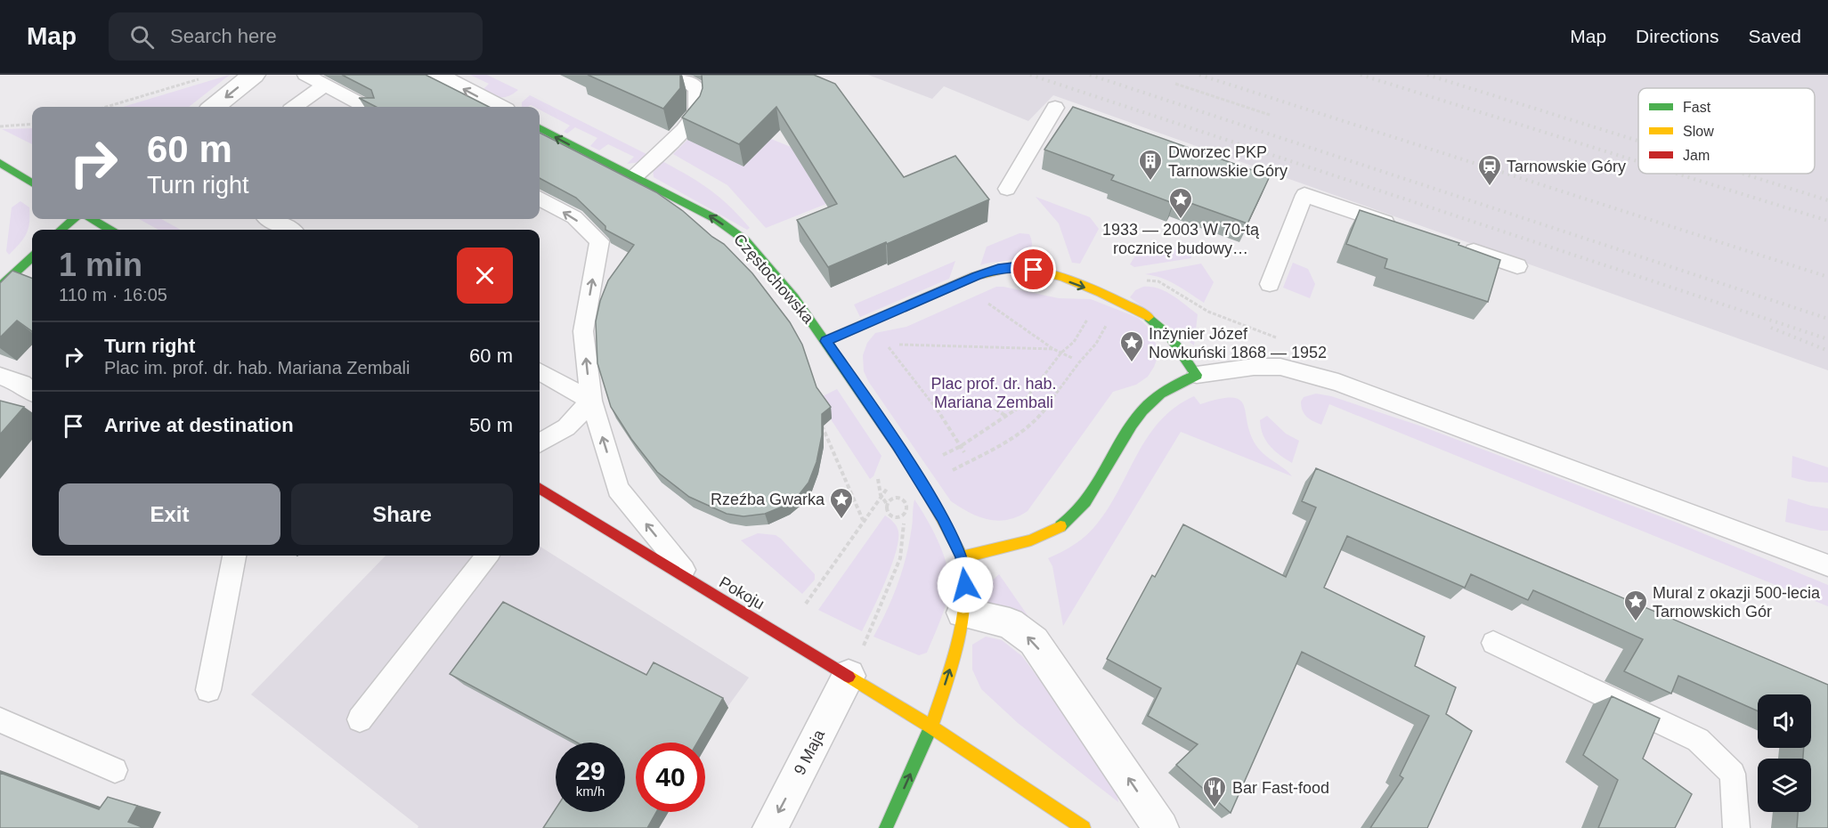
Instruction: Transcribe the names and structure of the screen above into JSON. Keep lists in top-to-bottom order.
{
  "streets": {
    "street": ["Częstochowska", "Pokoju", "9 Maja"]
  },
  "crossings": [
    ["Częstochowska", "Pokoju"],
    ["Pokoju", "9 Maja"]
  ],
  "one_way": ["Częstochowska"],
  "parks": ["Plac prof. dr. hab. Mariana Zembali"],
  "places": {
    "building": ["Dworzec PKP Tarnowskie Góry"],
    "station": ["Tarnowskie Góry"],
    "place": [
      "1933 — 2003 W 70‐tą rocznicę budowy…",
      "Inżynier Józef Nowkuński 1868 — 1952",
      "Rzeźba Gwarka",
      "Mural z okazji 500-lecia Tarnowskich Gór"
    ],
    "restaurant": ["Bar Fast-food"]
  },
  "legend": ["Fast", "Slow", "Jam"],
  "page": {
    "header": "Map",
    "search": "Search here",
    "nav": ["Map", "Directions", "Saved"],
    "turn": ["60 m", "Turn right"],
    "heading": ["1 min", "110 m · 16:05"],
    "list": [
      {
        "name": "Turn right",
        "note": "Plac im. prof. dr. hab. Mariana Zembali",
        "value": "60 m"
      },
      {
        "name": "Arrive at destination",
        "value": "50 m"
      }
    ],
    "buttons": ["Exit", "Share"],
    "speed": "29 km/h",
    "limit": "40"
  }
}
